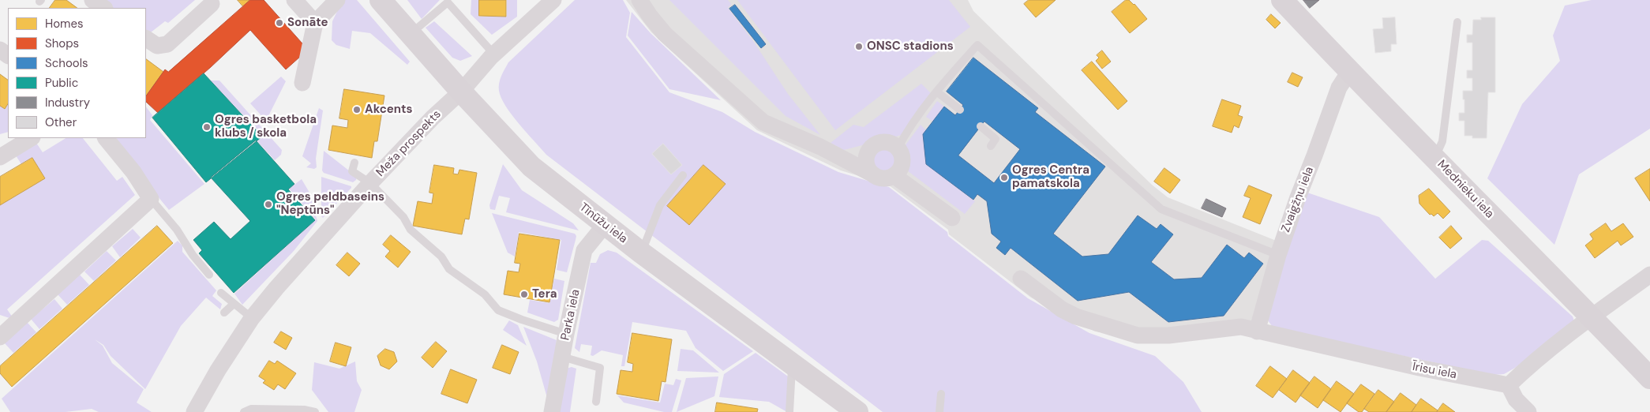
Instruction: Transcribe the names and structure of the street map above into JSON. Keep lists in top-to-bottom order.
{
  "streets": {
    "main road": ["Mednieku iela", "Tīnūžu iela"],
    "street": [
      "Meža prospekts",
      "Zvaigžņu iela",
      "Parka iela",
      "Īrisu iela"
    ]
  },
  "crossings": [
    ["Meža prospekts", "Tīnūžu iela"],
    ["Mednieku iela", "Zvaigžņu iela"],
    ["Zvaigžņu iela", "Īrisu iela"],
    ["Tīnūžu iela", "Parka iela"]
  ],
  "places": [
    "Sonāte",
    "ONSC stadions",
    "Akcents",
    "Ogres basketbola klubs / skola",
    "Ogres Centra pamatskola",
    "Ogres peldbaseins \"Neptūns\"",
    "Tera"
  ],
  "legend": [
    "Homes",
    "Shops",
    "Schools",
    "Public",
    "Industry",
    "Other"
  ]
}
